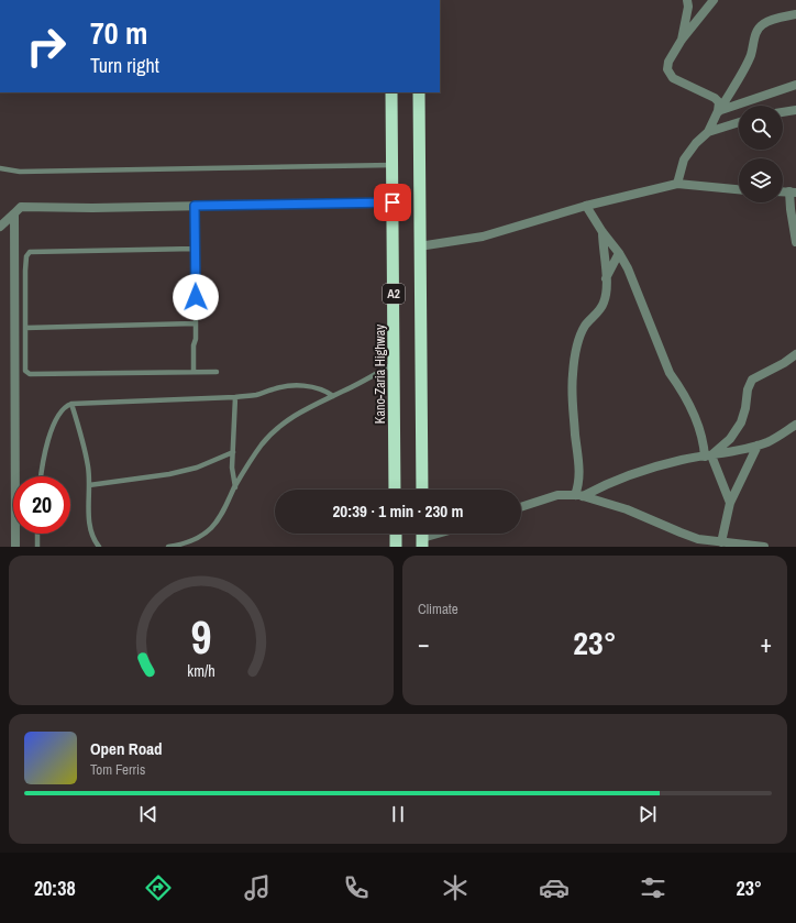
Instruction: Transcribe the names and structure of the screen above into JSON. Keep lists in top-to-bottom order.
{
  "streets": {
    "highway": ["A2", "Kano-Zaria Highway"]
  },
  "page": {
    "turn": ["70 m", "Turn right"],
    "limit": "20",
    "trip": "20:39 · 1 min · 230 m",
    "tile": "Climate",
    "heat": ["−", "23°", "+"],
    "song": ["Open Road", "Tom Ferris"],
    "tabs": ["20:38", "23°"],
    "gauge": ["9", "km/h"]
  }
}
